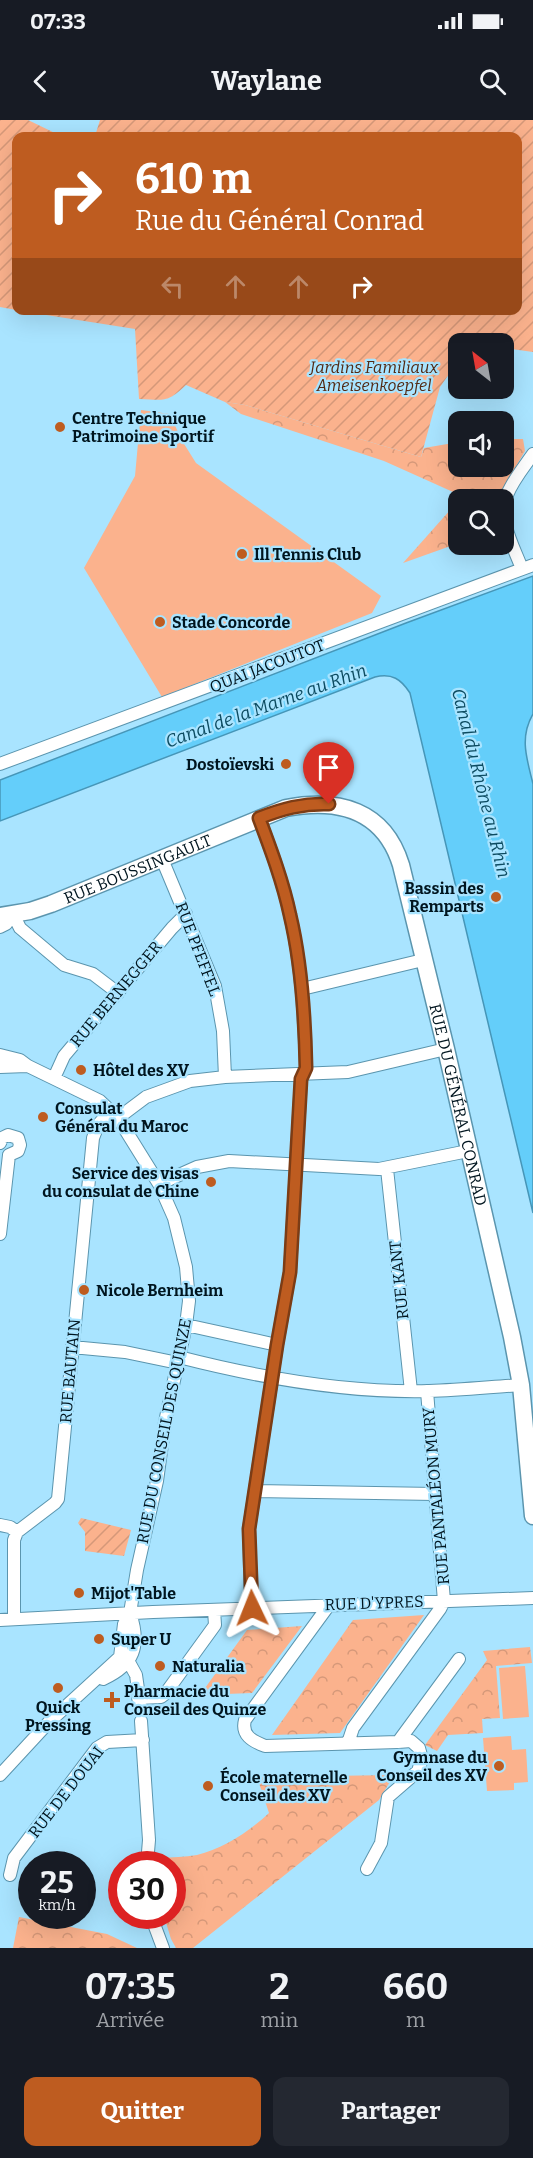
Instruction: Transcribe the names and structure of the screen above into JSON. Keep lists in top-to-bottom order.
{
  "streets": {
    "main road": ["RUE BOUSSINGAULT", "RUE DU GÉNÉRAL CONRAD"],
    "street": [
      "QUAI JACOUTOT",
      "RUE PFEFFEL",
      "RUE BERNEGGER",
      "RUE KANT",
      "RUE BAUTAIN",
      "RUE DU CONSEIL DES QUINZE",
      "RUE PANTALÉON MURY",
      "RUE D'YPRES",
      "RUE DE DOUAI"
    ]
  },
  "crossings": [
    ["RUE BOUSSINGAULT", "RUE PFEFFEL"],
    ["RUE BOUSSINGAULT", "RUE DU GÉNÉRAL CONRAD"],
    ["RUE PFEFFEL", "RUE BERNEGGER"],
    ["RUE PFEFFEL", "RUE BAUTAIN"],
    ["RUE BERNEGGER", "RUE DU CONSEIL DES QUINZE"],
    ["RUE DU GÉNÉRAL CONRAD", "RUE BAUTAIN"],
    ["RUE BAUTAIN", "RUE DU CONSEIL DES QUINZE"],
    ["RUE DU CONSEIL DES QUINZE", "RUE D'YPRES"],
    ["RUE PANTALÉON MURY", "RUE D'YPRES"]
  ],
  "water": ["Canal de la Marne au Rhin", "Canal du Rhône au Rhin"],
  "parks": ["Jardins Familiaux Ameisenkoepfel"],
  "places": {
    "other": [
      "Centre Technique Patrimoine Sportif",
      "Ill Tennis Club",
      "Stade Concorde",
      "Dostoïevski",
      "Bassin des Remparts",
      "Hôtel des XV",
      "Consulat Général du Maroc",
      "Service des visas du consulat de Chine",
      "Nicole Bernheim",
      "Mijot'Table",
      "Super U",
      "Naturalia",
      "Quick Pressing",
      "Gymnase du Conseil des XV",
      "École maternelle Conseil des XV"
    ],
    "health": ["Pharmacie du Conseil des Quinze"]
  },
  "north": "top left",
  "page": {
    "status": "07:33",
    "header": "Waylane",
    "turn": ["610 m", "Rue du Général Conrad"],
    "speed": "25 km/h",
    "limit": "30",
    "eta": [
      "07:35",
      "Arrivée",
      "2",
      "min",
      "660",
      "m"
    ],
    "buttons": ["Quitter", "Partager"]
  }
}
